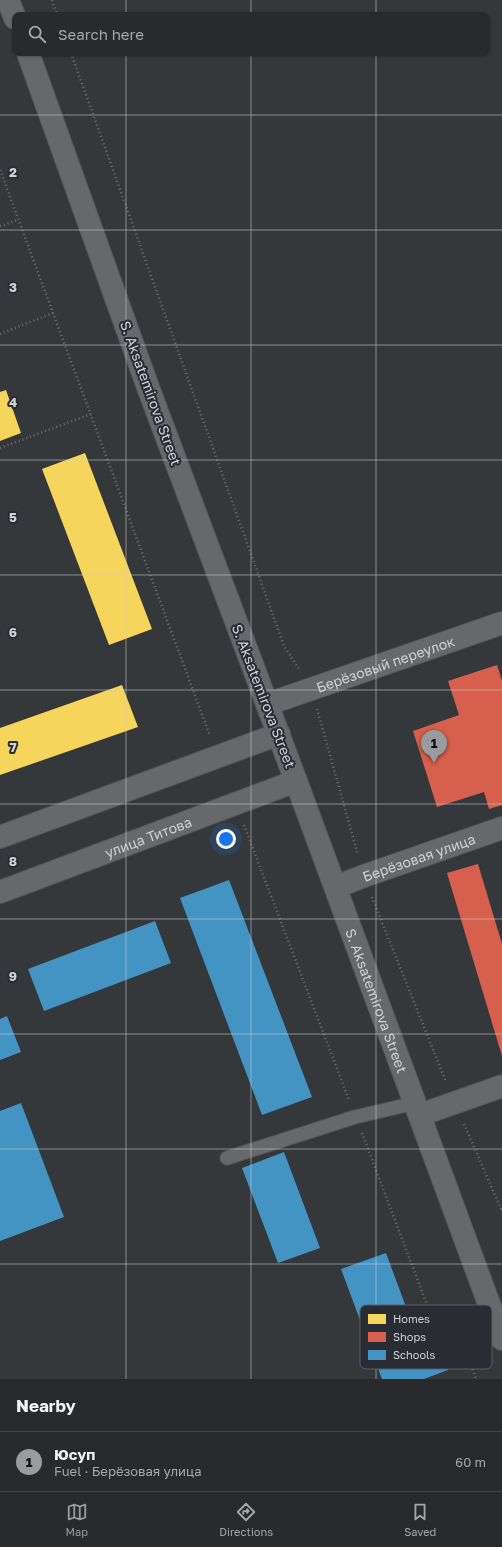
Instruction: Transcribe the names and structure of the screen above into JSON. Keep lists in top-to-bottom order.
{
  "streets": {
    "street": [
      "S. Aksatemirova Street",
      "Берёзовый переулок",
      "улица Титова",
      "Берёзовая улица"
    ]
  },
  "crossings": [
    ["S. Aksatemirova Street", "Берёзовый переулок"],
    ["S. Aksatemirova Street", "улица Титова"],
    ["S. Aksatemirova Street", "Берёзовая улица"]
  ],
  "legend": ["Homes", "Shops", "Schools"],
  "page": {
    "search": "Search here",
    "pins": "1",
    "heading": "Nearby",
    "list": [
      {
        "mark": "1",
        "name": "Юсуп",
        "note": "Fuel · Берёзовая улица",
        "value": "60 m"
      }
    ],
    "nav": ["Map", "Directions", "Saved"]
  },
  "grid": {
    "rows": [
      "2",
      "3",
      "4",
      "5",
      "6",
      "7",
      "8",
      "9"
    ]
  }
}
